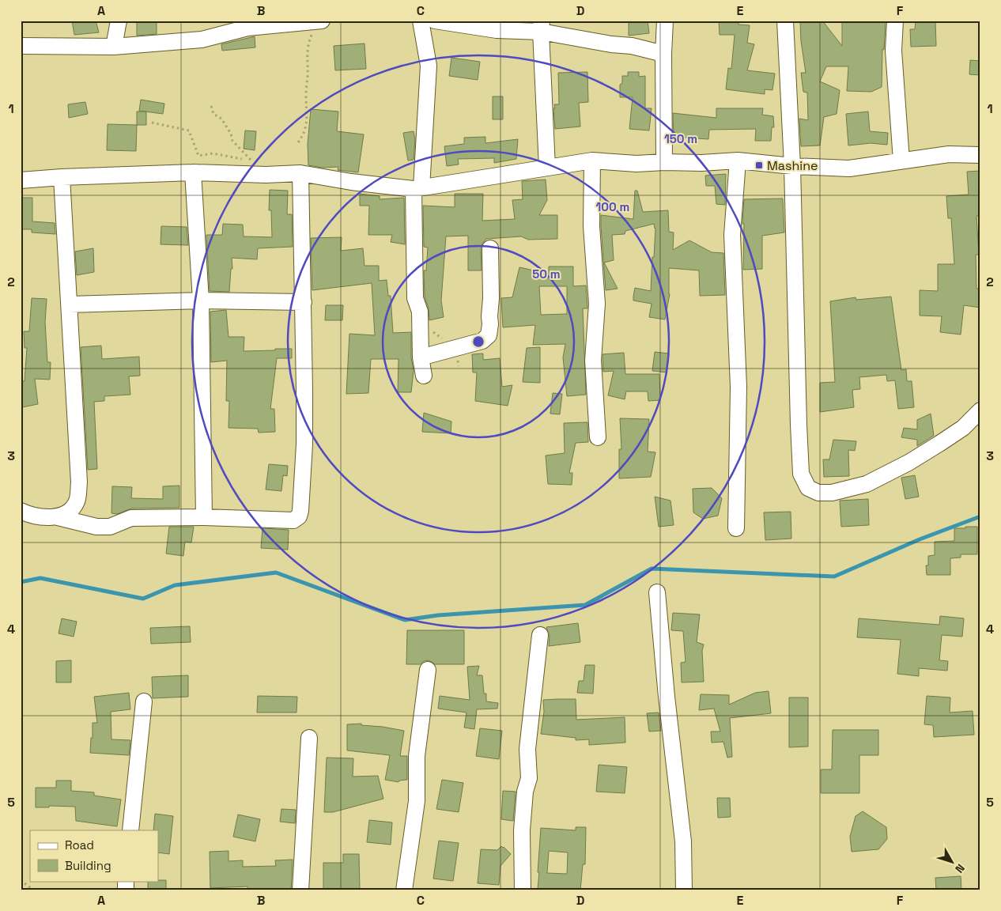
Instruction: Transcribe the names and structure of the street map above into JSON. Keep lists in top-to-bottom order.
{
  "places": {
    "transit": ["Mashine"]
  },
  "legend": ["Road", "Building"],
  "north": "bottom right",
  "grid": {
    "columns": [
      "A",
      "B",
      "C",
      "D",
      "E",
      "F"
    ],
    "rows": [
      "1",
      "2",
      "3",
      "4",
      "5"
    ]
  },
  "rings": ["150 m", "100 m", "50 m"]
}
